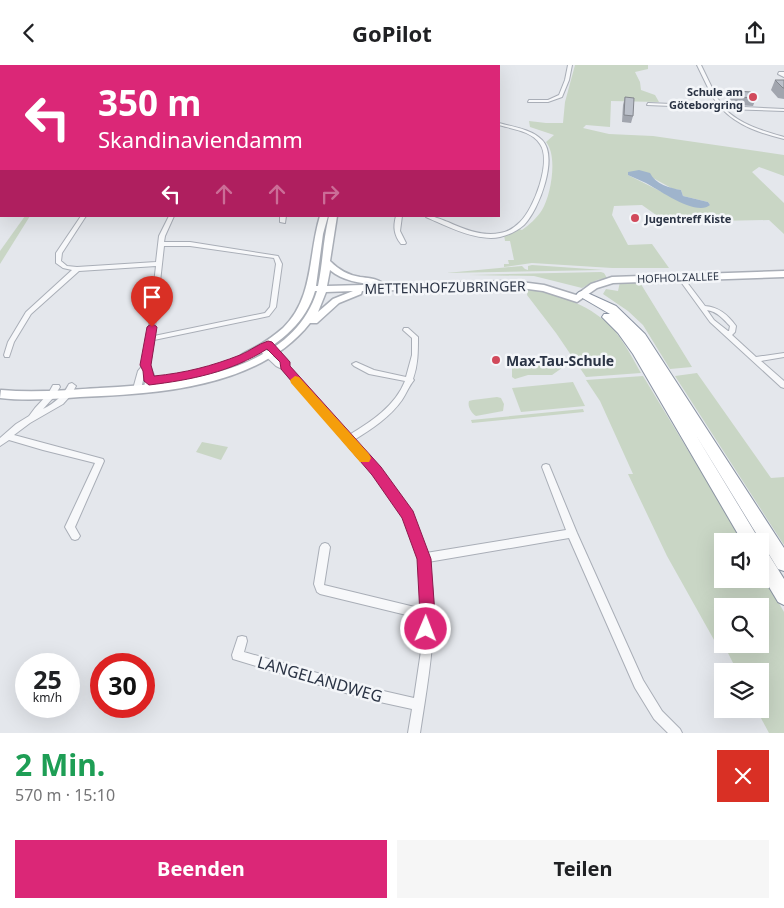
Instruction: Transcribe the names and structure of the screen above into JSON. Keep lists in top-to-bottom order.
{
  "streets": {
    "street": ["HOFHOLZALLEE", "METTENHOFZUBRINGER", "LANGELANDWEG"]
  },
  "crossings": [
    ["HOFHOLZALLEE", "METTENHOFZUBRINGER"]
  ],
  "places": ["Schule am Göteborgring", "Jugentreff Kiste", "Max-Tau-Schule"],
  "page": {
    "header": "GoPilot",
    "turn": ["350 m", "Skandinaviendamm"],
    "speed": "25 km/h",
    "limit": "30",
    "heading": ["2 Min.", "570 m · 15:10"],
    "buttons": ["Beenden", "Teilen"]
  }
}
